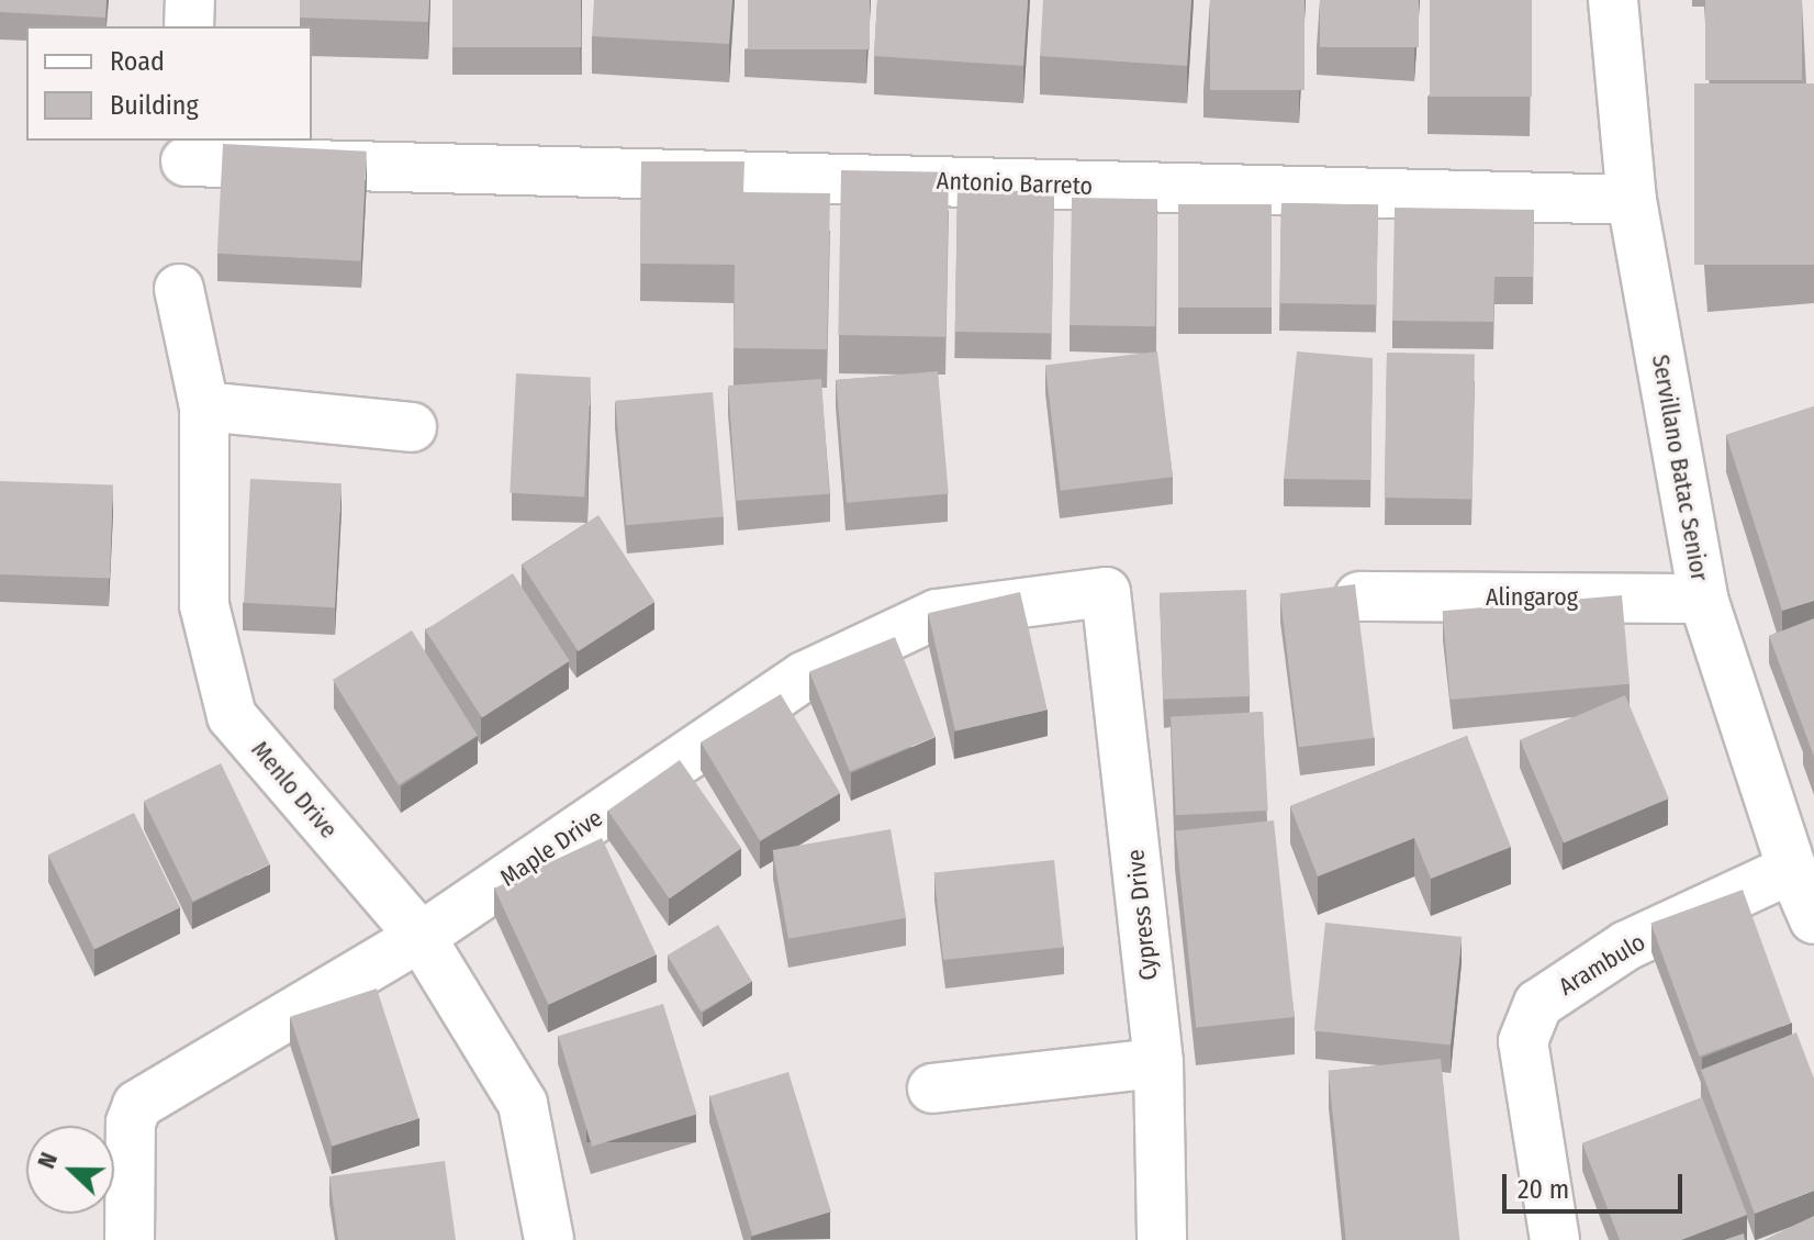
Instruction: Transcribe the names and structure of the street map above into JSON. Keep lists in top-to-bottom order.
{
  "streets": {
    "street": [
      "Antonio Barreto",
      "Servillano Batac Senior",
      "Alingarog",
      "Menlo Drive",
      "Maple Drive",
      "Cypress Drive",
      "Arambulo"
    ]
  },
  "crossings": [
    ["Antonio Barreto", "Servillano Batac Senior"],
    ["Servillano Batac Senior", "Alingarog"],
    ["Servillano Batac Senior", "Arambulo"],
    ["Menlo Drive", "Maple Drive"],
    ["Maple Drive", "Cypress Drive"]
  ],
  "legend": ["Road", "Building"],
  "scale_bar": "20 m",
  "north": "left"
}
